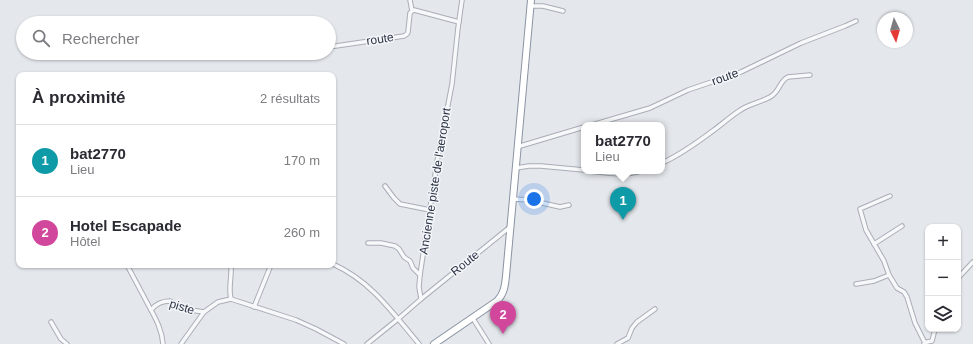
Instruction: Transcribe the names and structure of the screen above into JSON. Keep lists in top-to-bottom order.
{
  "streets": {
    "street": [
      "route",
      "Ancienne piste de l'aeroport",
      "Route",
      "piste"
    ]
  },
  "crossings": [
    ["Ancienne piste de l'aeroport", "Route"]
  ],
  "north": "bottom",
  "page": {
    "search": "Rechercher",
    "heading": ["À proximité", "2 résultats"],
    "popup": ["bat2770", "Lieu"],
    "list": [
      {
        "mark": "1",
        "name": "bat2770",
        "note": "Lieu",
        "value": "170 m"
      },
      {
        "mark": "2",
        "name": "Hotel Escapade",
        "note": "Hôtel",
        "value": "260 m"
      }
    ],
    "pins": ["1", "2"],
    "map_buttons": ["+", "−"]
  }
}
